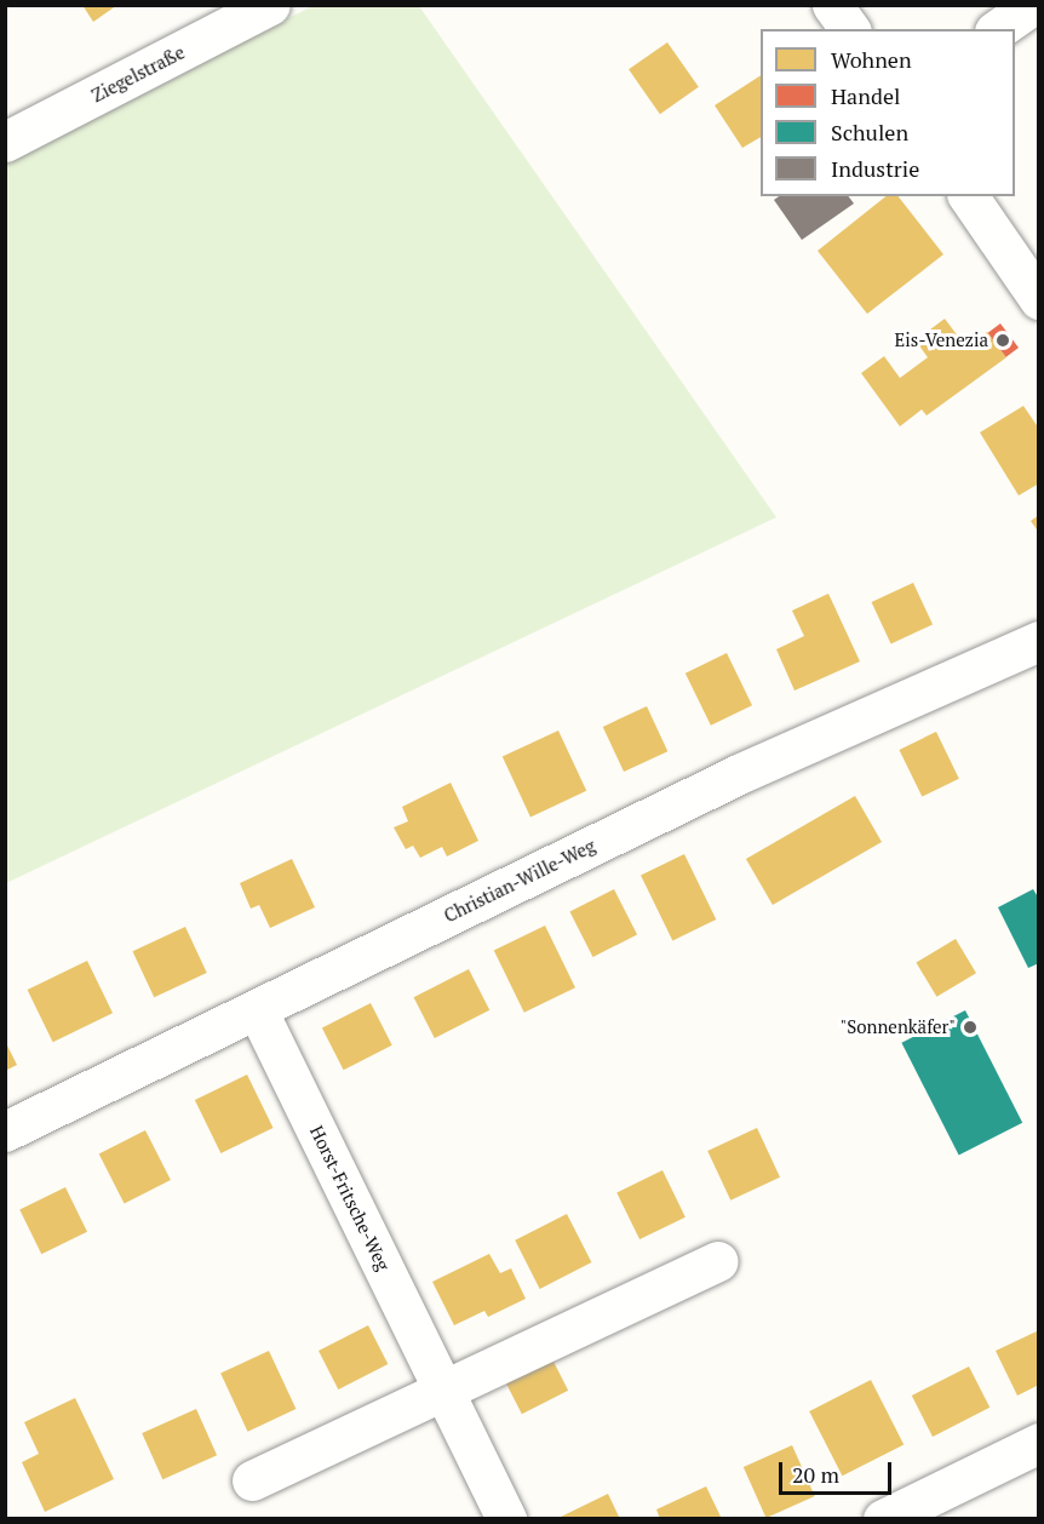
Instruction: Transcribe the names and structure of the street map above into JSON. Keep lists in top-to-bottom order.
{
  "streets": {
    "street": ["Ziegelstraße", "Christian-Wille-Weg", "Horst-Fritsche-Weg"]
  },
  "crossings": [
    ["Christian-Wille-Weg", "Horst-Fritsche-Weg"]
  ],
  "places": ["Eis-Venezia", "\"Sonnenkäfer\""],
  "legend": [
    "Wohnen",
    "Handel",
    "Schulen",
    "Industrie"
  ],
  "scale_bar": "20 m"
}
